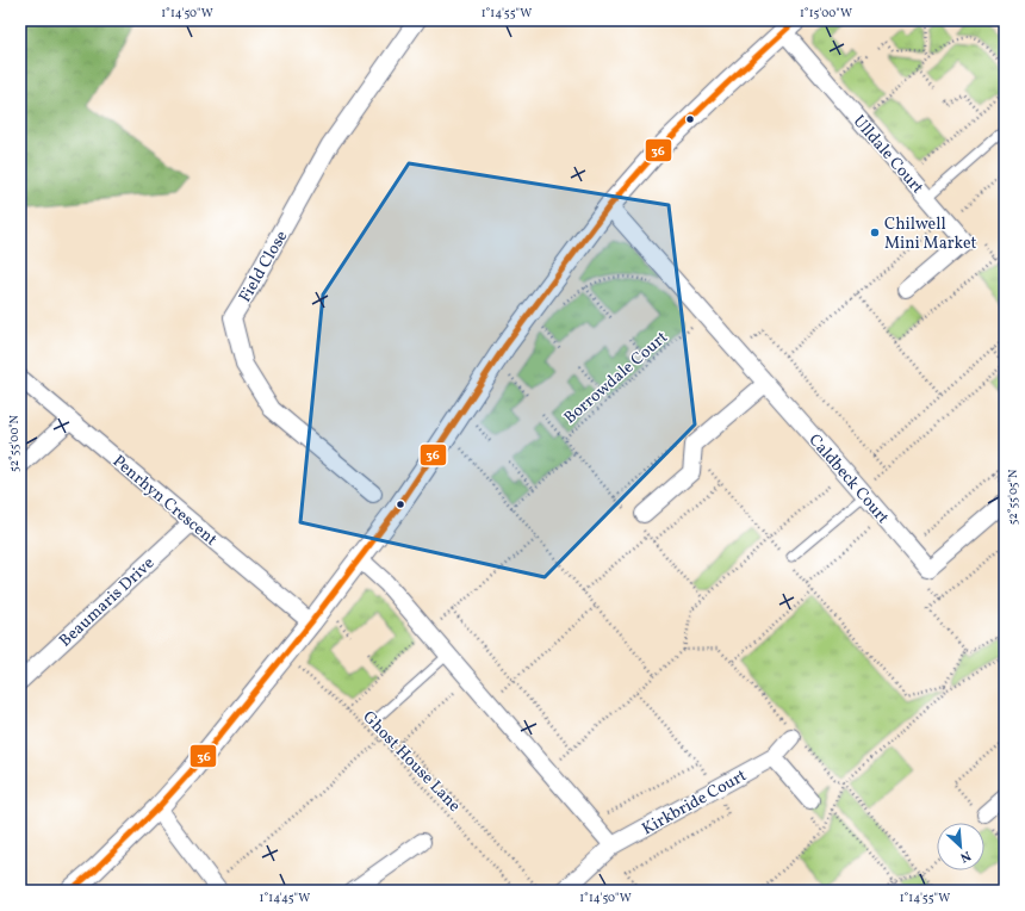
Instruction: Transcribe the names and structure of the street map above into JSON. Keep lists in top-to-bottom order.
{
  "streets": {
    "street": [
      "Ulldale Court",
      "Field Close",
      "Caldbeck Court",
      "Penrhyn Crescent",
      "Beaumaris Drive",
      "Kirkbride Court"
    ],
    "path": ["Borrowdale Court", "Ghost House Lane"]
  },
  "crossings": [
    ["Borrowdale Court", "Caldbeck Court"],
    ["Penrhyn Crescent", "Beaumaris Drive"]
  ],
  "places": ["Chilwell Mini Market"],
  "lines": ["transit line 36"],
  "north": "bottom right",
  "coordinates": [
    "1°14'50\"W",
    "1°14'55\"W",
    "1°15'00\"W",
    "52°55'00\"N",
    "52°55'05\"N",
    "1°14'45\"W"
  ]
}
